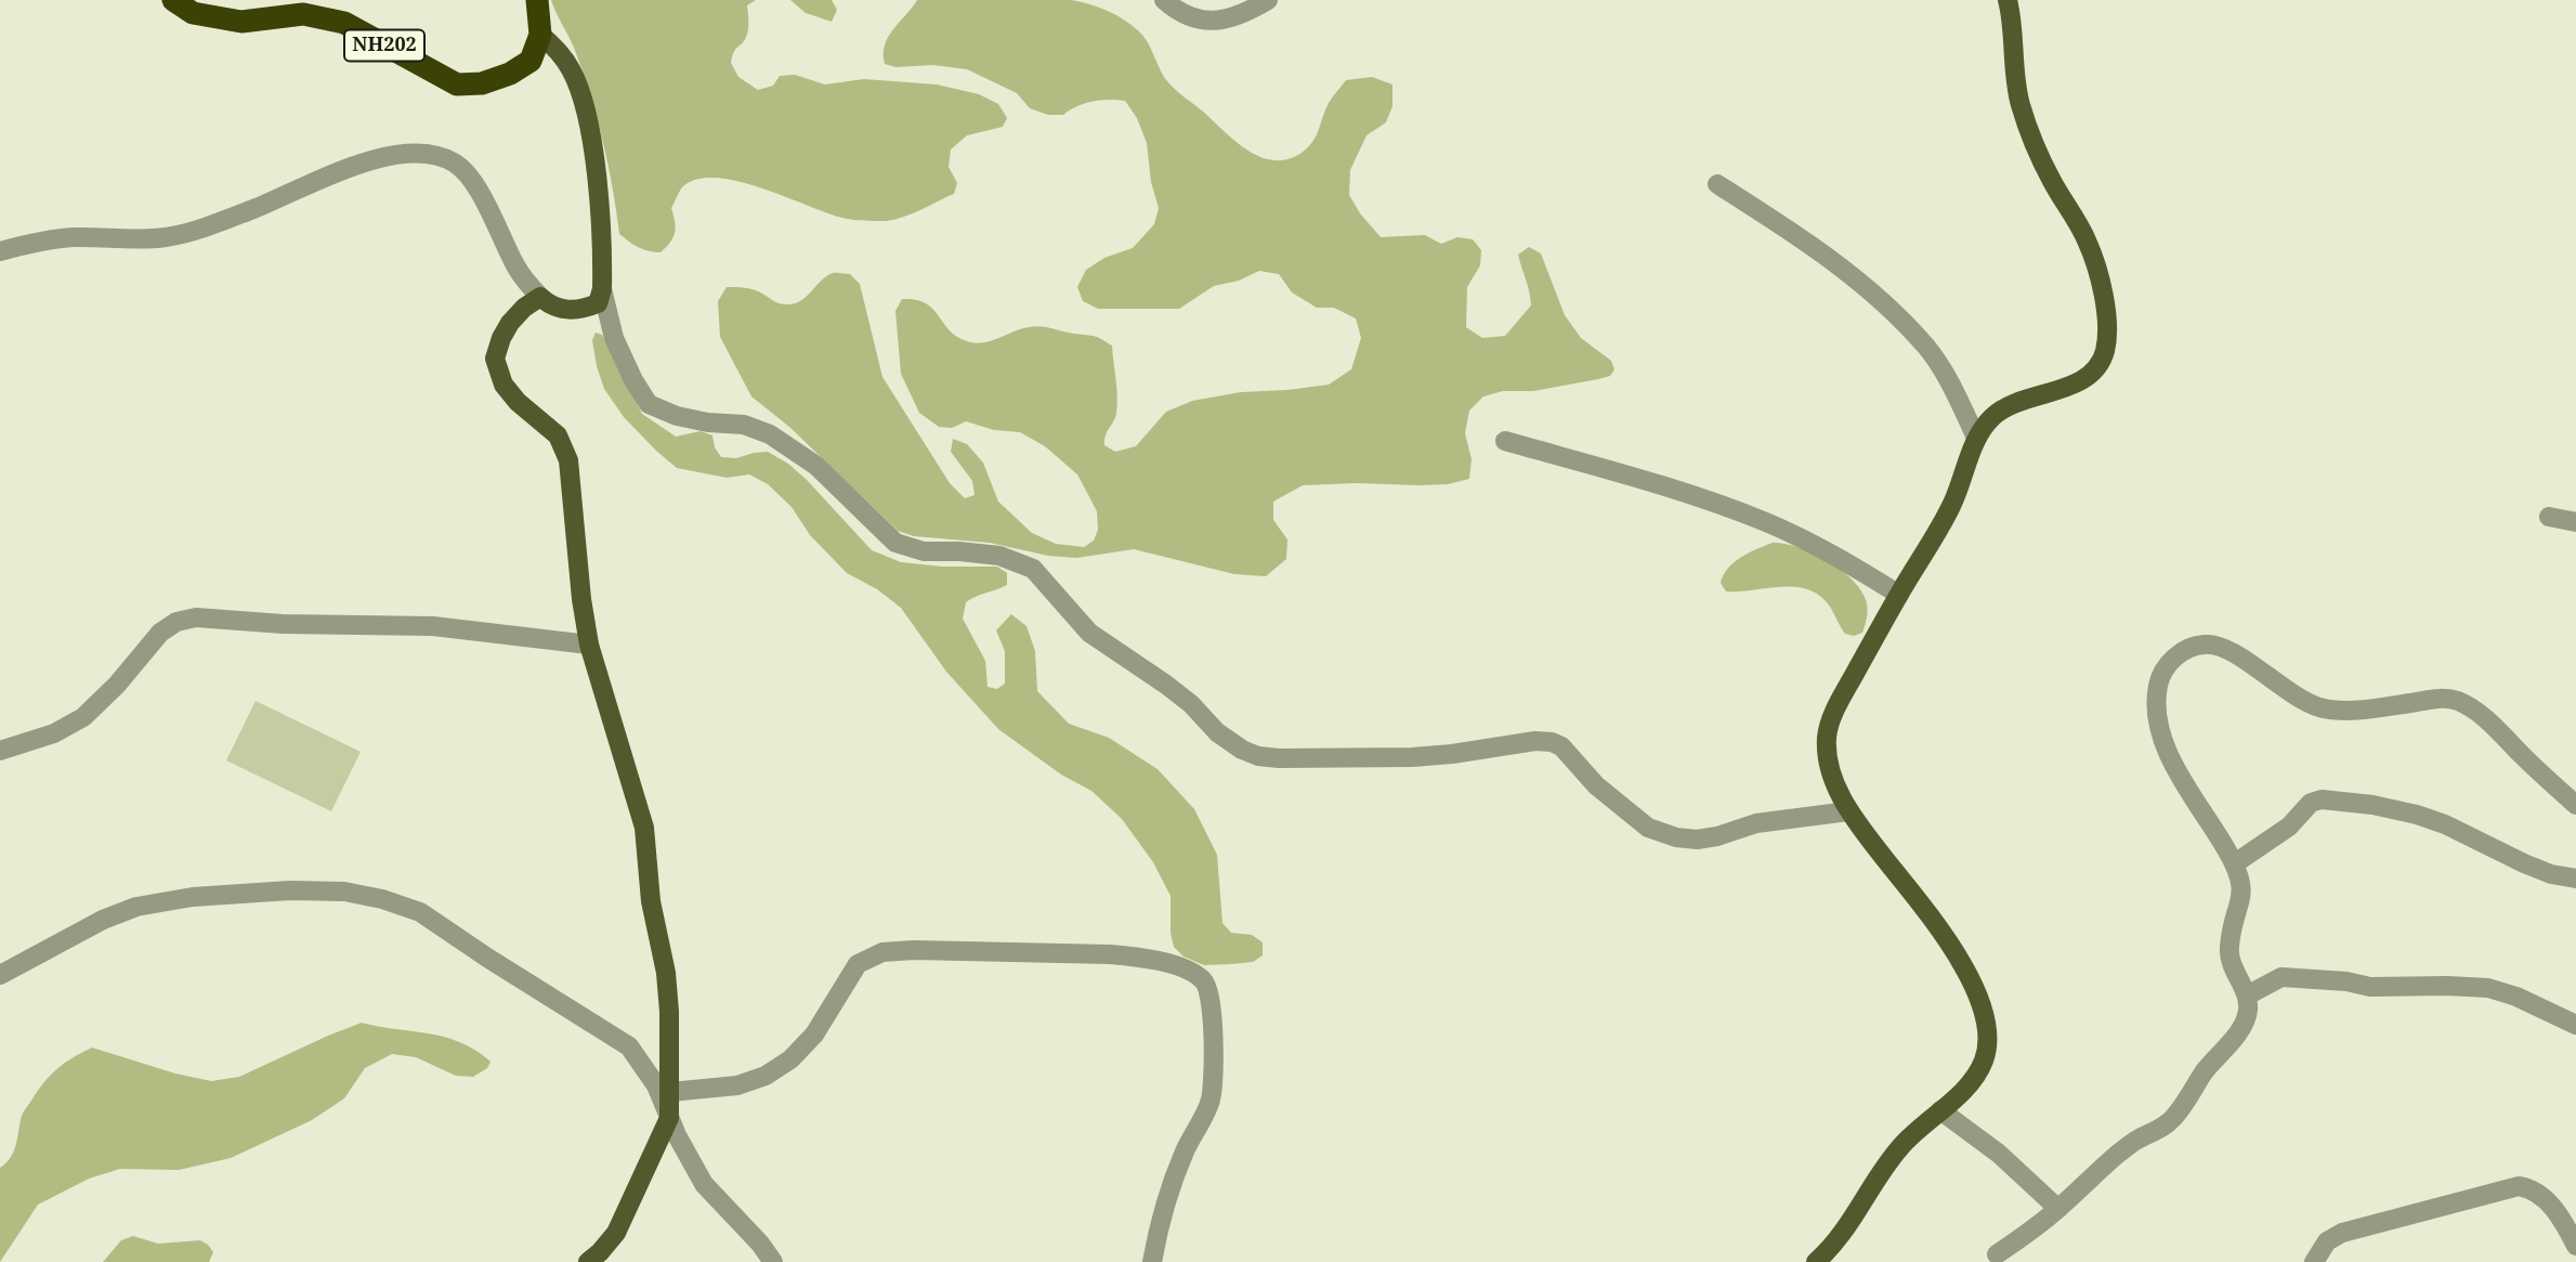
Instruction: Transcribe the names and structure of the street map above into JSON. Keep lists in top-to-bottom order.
{
  "streets": {
    "highway": ["NH202"]
  }
}
